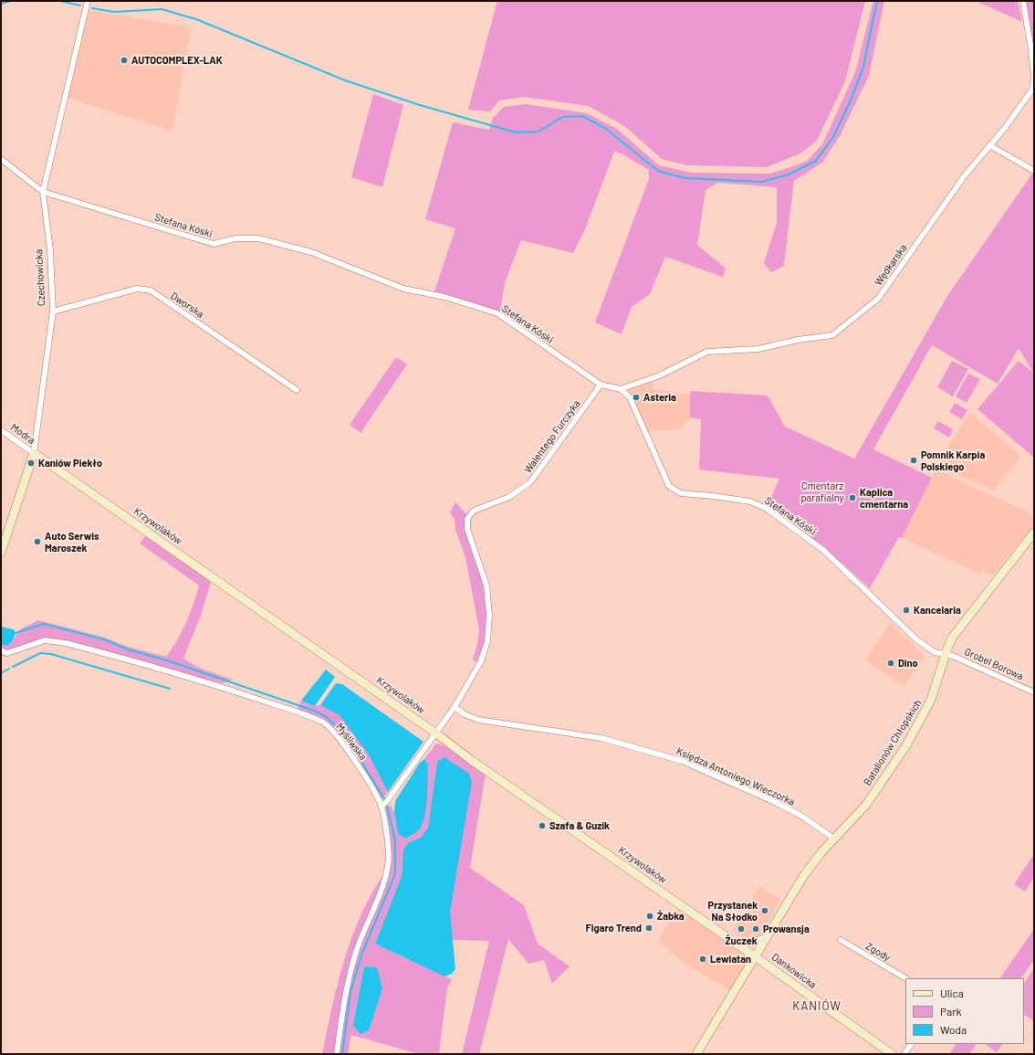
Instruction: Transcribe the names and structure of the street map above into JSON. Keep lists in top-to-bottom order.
{
  "streets": {
    "street": [
      "Stefana Kóski",
      "Wędkarska",
      "Czechowicka",
      "Dworska",
      "Modra",
      "Walentego Furczyka",
      "Krzywolaków",
      "Grobel Borowa",
      "Myśliwska",
      "Batalionów Chłopskich",
      "Księdza Antoniego Wieczorka",
      "Zgody",
      "Dankowicka"
    ]
  },
  "crossings": [
    ["Stefana Kóski", "Wędkarska"],
    ["Stefana Kóski", "Czechowicka"],
    ["Stefana Kóski", "Walentego Furczyka"],
    ["Stefana Kóski", "Grobel Borowa"],
    ["Stefana Kóski", "Batalionów Chłopskich"],
    ["Czechowicka", "Dworska"],
    ["Czechowicka", "Modra"],
    ["Czechowicka", "Krzywolaków"],
    ["Modra", "Krzywolaków"],
    ["Walentego Furczyka", "Krzywolaków"],
    ["Walentego Furczyka", "Myśliwska"],
    ["Walentego Furczyka", "Księdza Antoniego Wieczorka"],
    ["Krzywolaków", "Batalionów Chłopskich"],
    ["Krzywolaków", "Dankowicka"],
    ["Grobel Borowa", "Batalionów Chłopskich"],
    ["Batalionów Chłopskich", "Księdza Antoniego Wieczorka"],
    ["Batalionów Chłopskich", "Dankowicka"]
  ],
  "districts": ["KANIÓW"],
  "parks": ["Cmentarz parafialny"],
  "places": [
    "AUTOCOMPLEX-LAK",
    "Asteria",
    "Pomnik Karpia Polskiego",
    "Kaniów Piekło",
    "Kaplica cmentarna",
    "Auto Serwis Maroszek",
    "Kancelaria",
    "Dino",
    "Szafa & Guzik",
    "Przystanek Na Słodko",
    "Żabka",
    "Figaro Trend",
    "Żuczek",
    "Prowansja",
    "Lewiatan"
  ],
  "legend": ["Ulica", "Park", "Woda"]
}
